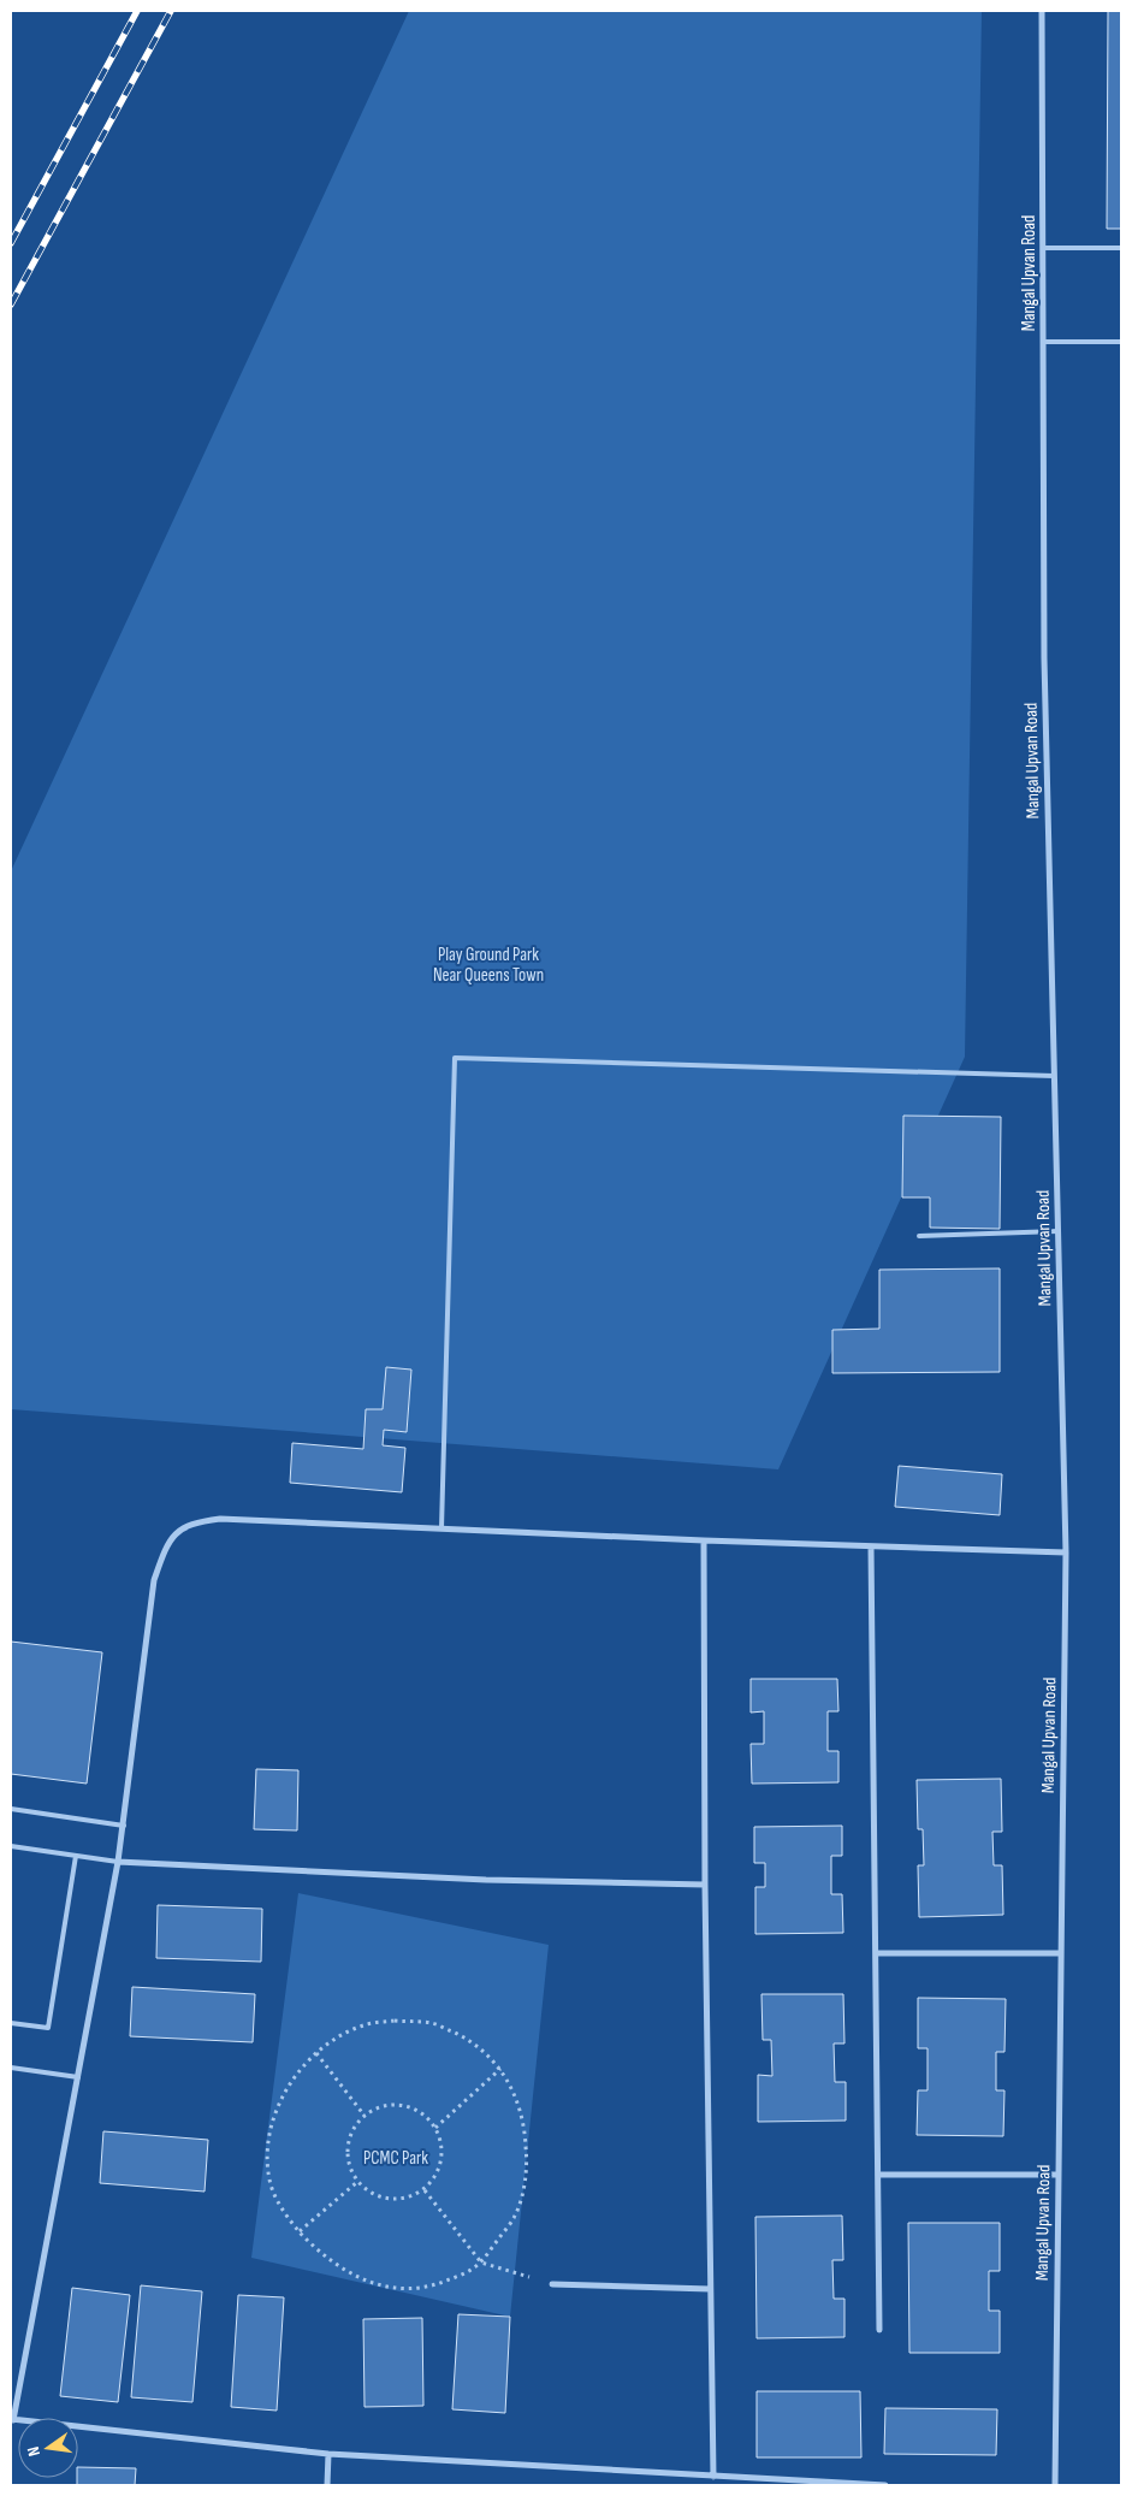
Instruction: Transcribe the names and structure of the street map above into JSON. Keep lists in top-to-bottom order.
{
  "streets": {
    "street": ["Mangal Upvan Road"]
  },
  "parks": ["Play Ground Park Near Queens Town", "PCMC Park"],
  "north": "left"
}
